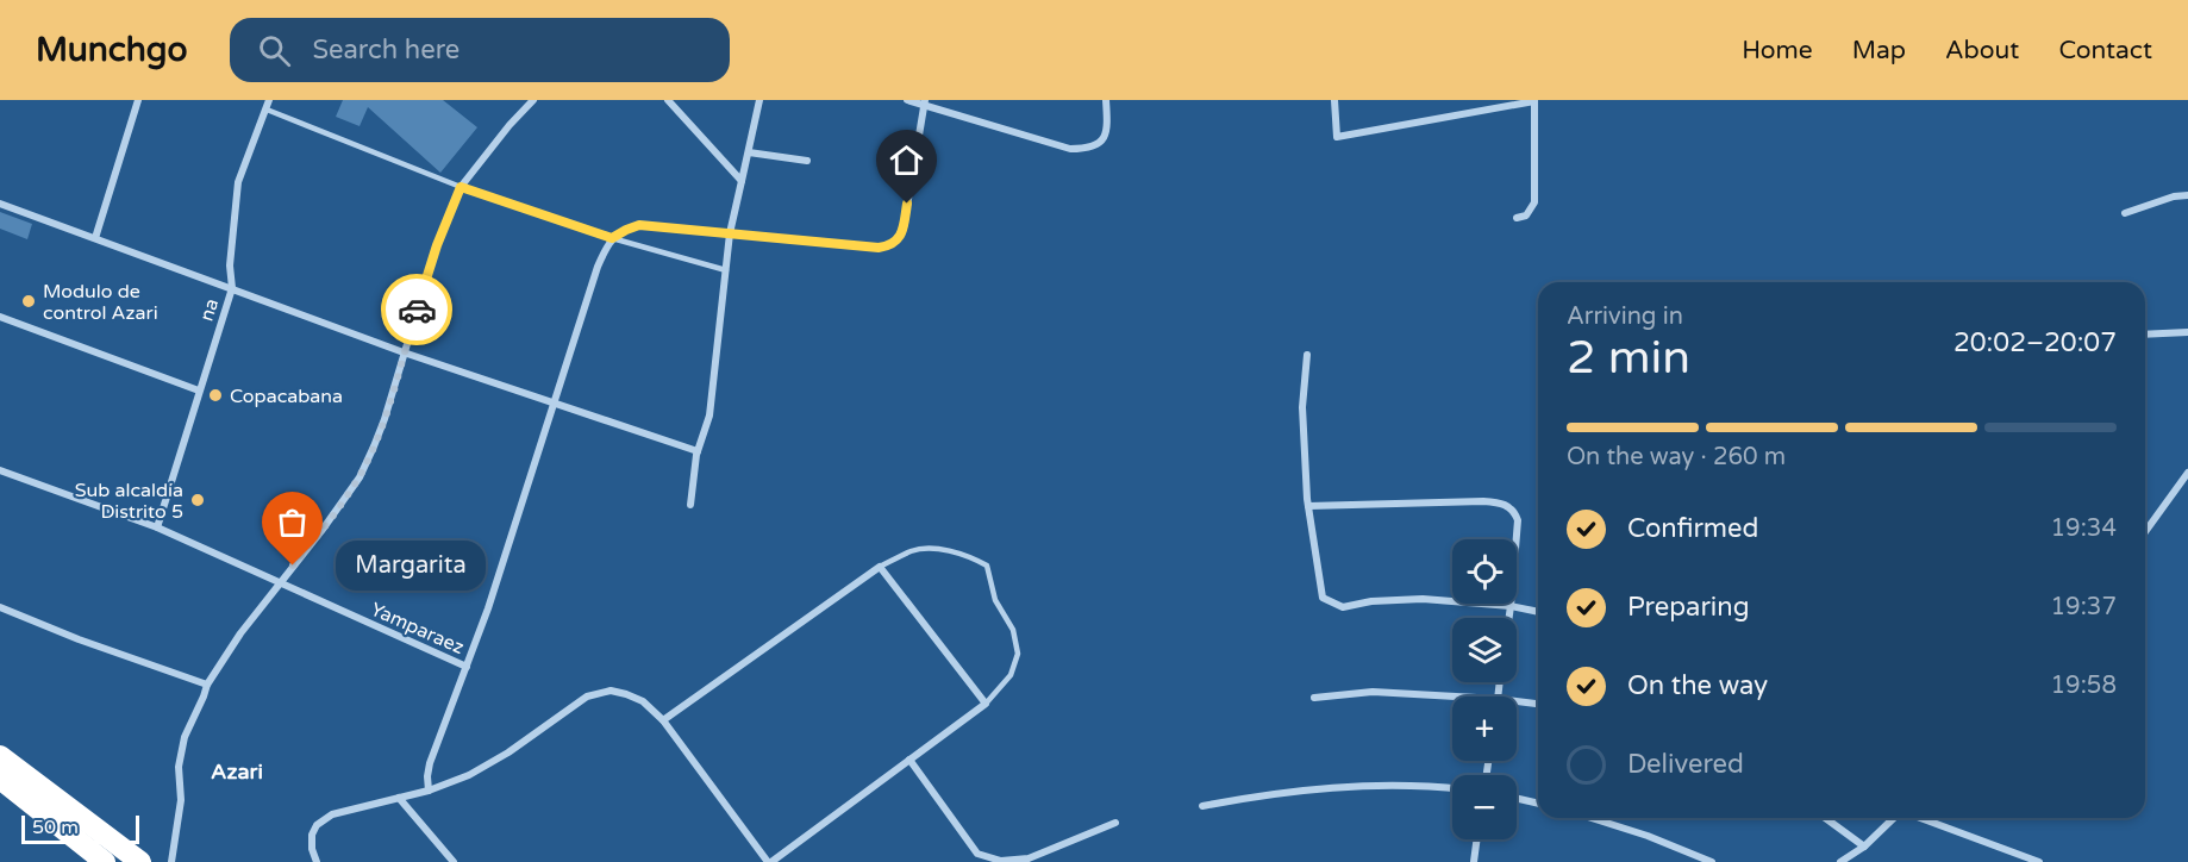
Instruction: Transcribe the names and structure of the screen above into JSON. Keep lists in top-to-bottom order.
{
  "streets": {
    "street": ["na", "Yamparaez"]
  },
  "crossings": [
    ["na", "Yamparaez"]
  ],
  "districts": ["Azari"],
  "places": [
    "Modulo de control Azari",
    "Copacabana",
    "Sub alcaldía Distrito 5",
    "Margarita"
  ],
  "scale_bar": "50 m",
  "page": {
    "header": "Munchgo",
    "search": "Search here",
    "nav": [
      "Home",
      "Map",
      "About",
      "Contact"
    ],
    "heading": ["2 min", "Arriving in", "20:02–20:07"],
    "bar": "On the way · 260 m",
    "list": [
      ["Confirmed", "19:34"],
      ["Preparing", "19:37"],
      ["On the way", "19:58"],
      "Delivered"
    ],
    "map_buttons": ["+", "−"],
    "bubble": "Margarita",
    "scale": "50 m"
  }
}
